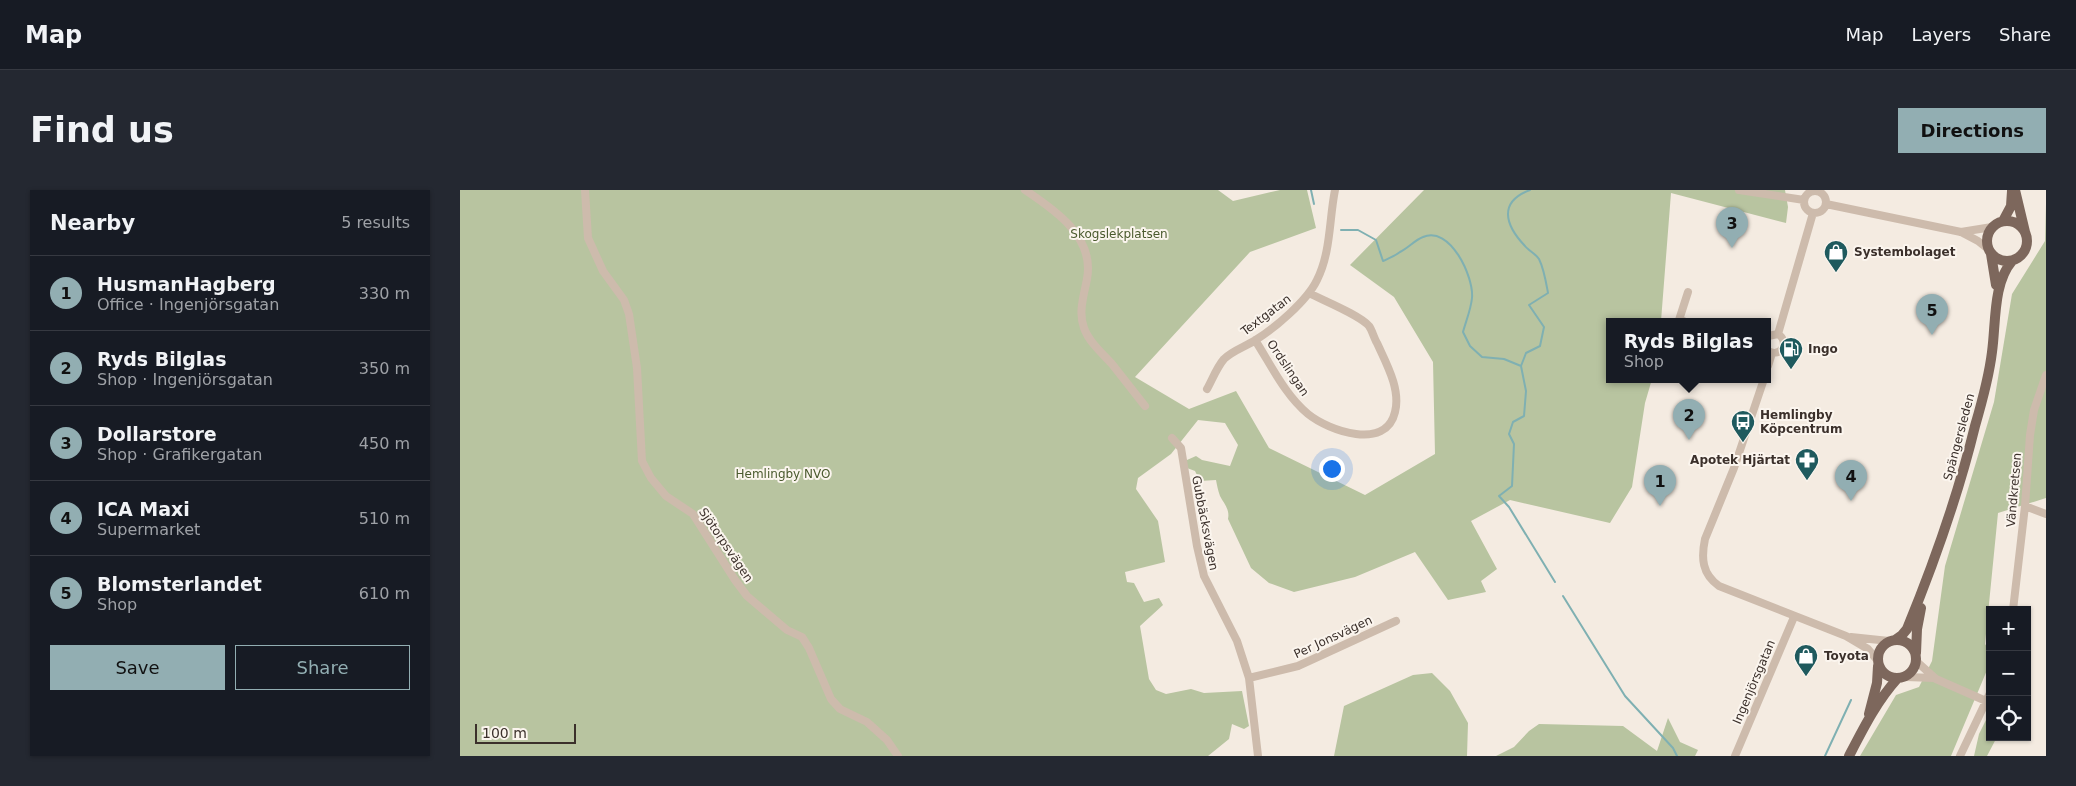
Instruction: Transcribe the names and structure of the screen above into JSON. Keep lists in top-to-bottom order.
{
  "streets": {
    "main road": ["Spängersleden"],
    "street": [
      "Textgatan",
      "Ordslingan",
      "Vändkretsen",
      "Gubbäcksvägen",
      "Sjötorpsvägen",
      "Per Jonsvägen",
      "Ingenjörsgatan"
    ]
  },
  "crossings": [
    ["Textgatan", "Ordslingan"],
    ["Gubbäcksvägen", "Per Jonsvägen"]
  ],
  "parks": ["Skogslekplatsen", "Hemlingby NVO"],
  "places": {
    "shop": ["Systembolaget", "Toyota"],
    "fuel station": ["Ingo"],
    "bus stop": ["Hemlingby Köpcentrum"],
    "pharmacy": ["Apotek Hjärtat"]
  },
  "scale_bar": "100 m",
  "page": {
    "header": "Map",
    "nav": ["Map", "Layers", "Share"],
    "buttons": [
      "Directions",
      ["Save", "Share"]
    ],
    "title": "Find us",
    "heading": ["Nearby", "5 results"],
    "pins": [
      "3",
      "5",
      "2",
      "4",
      "1"
    ],
    "list": [
      {
        "mark": "1",
        "name": "HusmanHagberg",
        "note": "Office · Ingenjörsgatan",
        "value": "330 m"
      },
      {
        "mark": "2",
        "name": "Ryds Bilglas",
        "note": "Shop · Ingenjörsgatan",
        "value": "350 m"
      },
      {
        "mark": "3",
        "name": "Dollarstore",
        "note": "Shop · Grafikergatan",
        "value": "450 m"
      },
      {
        "mark": "4",
        "name": "ICA Maxi",
        "note": "Supermarket",
        "value": "510 m"
      },
      {
        "mark": "5",
        "name": "Blomsterlandet",
        "note": "Shop",
        "value": "610 m"
      }
    ],
    "popup": ["Ryds Bilglas", "Shop"],
    "map_buttons": ["+", "−"],
    "scale": "100 m"
  }
}
